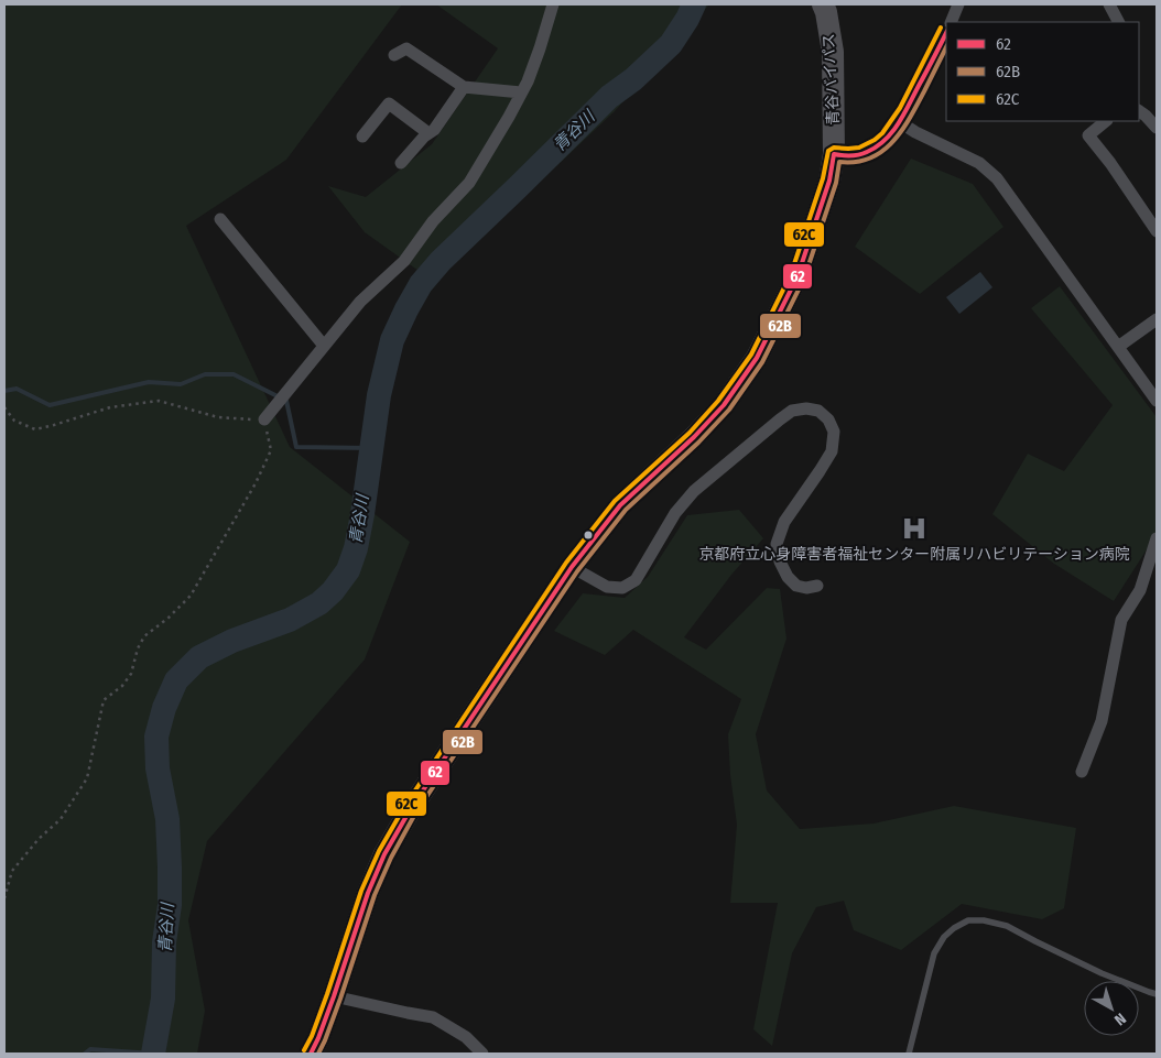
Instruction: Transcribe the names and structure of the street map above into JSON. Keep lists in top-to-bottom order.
{
  "streets": {
    "highway": ["青谷バイパス"]
  },
  "water": ["青谷川"],
  "places": {
    "hospital": ["京都府立心身障害者福祉センター附属リハビリテーション病院"]
  },
  "lines": ["transit line 62C", "transit line 62", "transit line 62B"],
  "legend": ["62", "62B", "62C"],
  "north": "bottom right"
}
